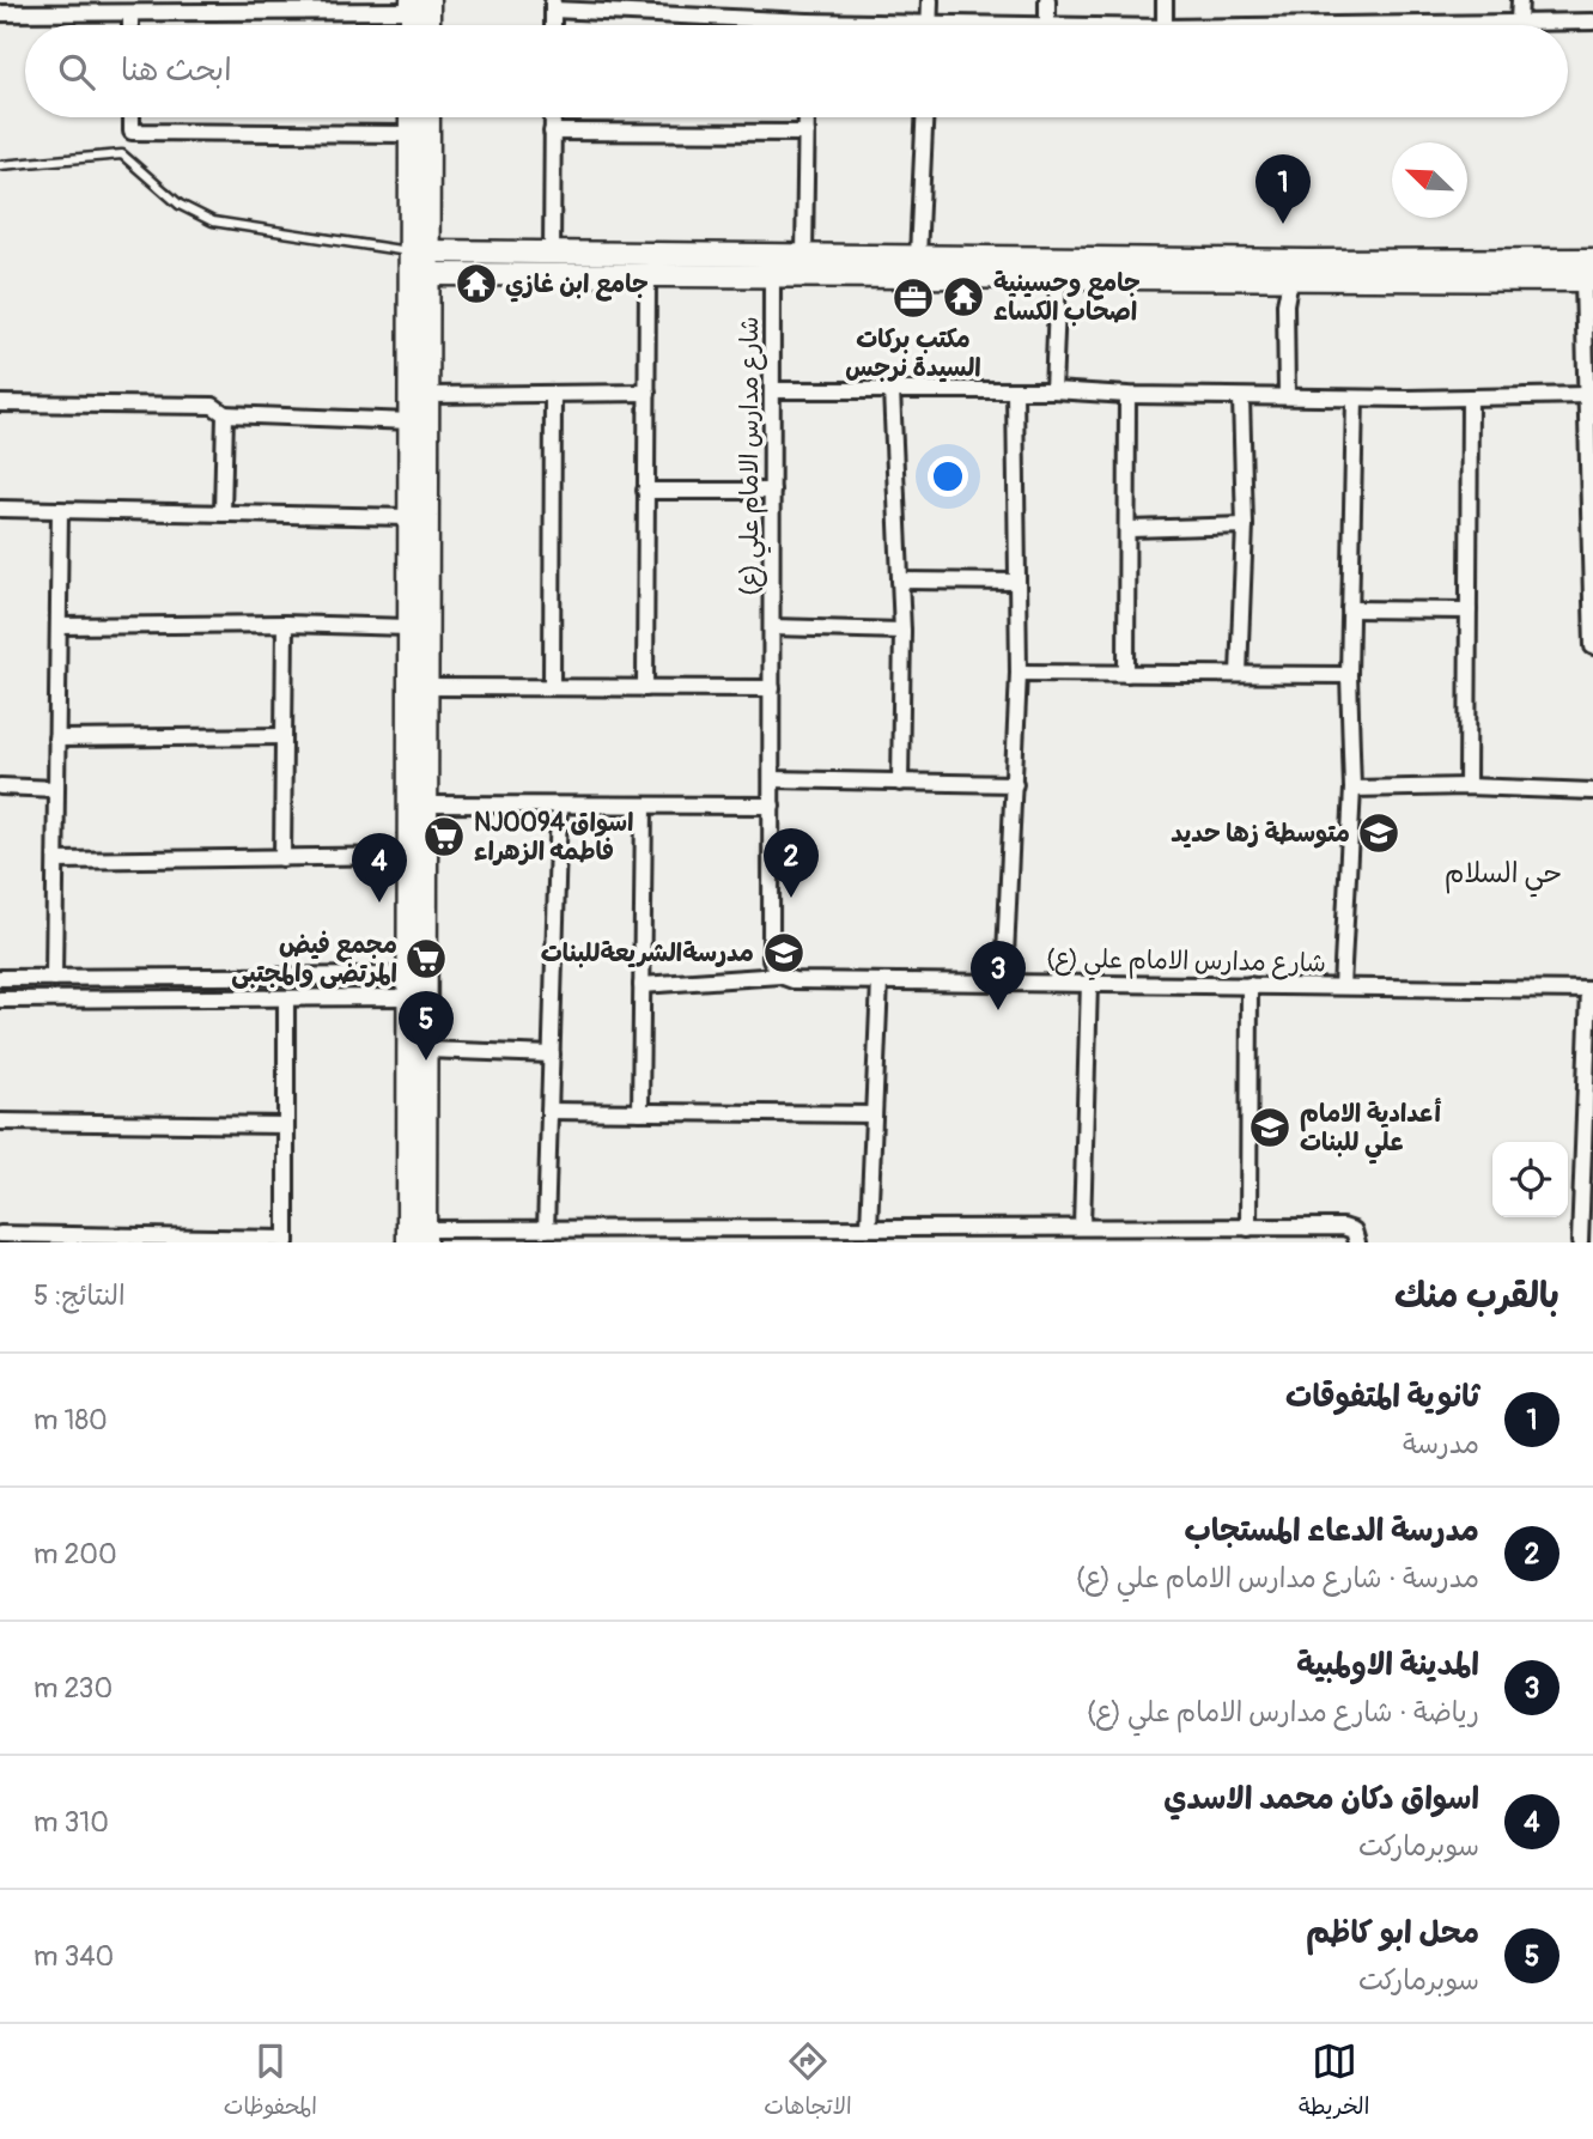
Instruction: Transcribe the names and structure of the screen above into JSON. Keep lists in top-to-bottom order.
{
  "streets": {
    "street": ["شارع مدارس الامام علي (ع)"]
  },
  "districts": ["حي السلام"],
  "places": {
    "temple": ["جامع ابن غازي", "جامع وحسينية اصحاب الكساء"],
    "office": ["مكتب بركات السيدة نرجس"],
    "school or university": ["متوسطة زها حديد", "مدرسةالشريعةللبنات", "أعدادية الامام علي للبنات"],
    "supermarket": ["NJ0094 اسواق فاطمه الزهراء", "مجمع فيض المرتضى والمجتبى"]
  },
  "north": "top left",
  "page": {
    "search": "ابحث هنا",
    "pins": [
      "1",
      "2",
      "4",
      "3",
      "5"
    ],
    "heading": ["بالقرب منك", "النتائج: 5"],
    "list": [
      {
        "mark": "1",
        "name": "ثانوية المتفوقات",
        "note": "مدرسة",
        "value": "180 m"
      },
      {
        "mark": "2",
        "name": "مدرسة الدعاء المستجاب",
        "note": "مدرسة · شارع مدارس الامام علي (ع)",
        "value": "200 m"
      },
      {
        "mark": "3",
        "name": "المدينة الاولمبية",
        "note": "رياضة · شارع مدارس الامام علي (ع)",
        "value": "230 m"
      },
      {
        "mark": "4",
        "name": "اسواق دكان محمد الاسدي",
        "note": "سوبرماركت",
        "value": "310 m"
      },
      {
        "mark": "5",
        "name": "محل ابو كاظم",
        "note": "سوبرماركت",
        "value": "340 m"
      }
    ],
    "nav": ["الخريطة", "الاتجاهات", "المحفوظات"]
  }
}
